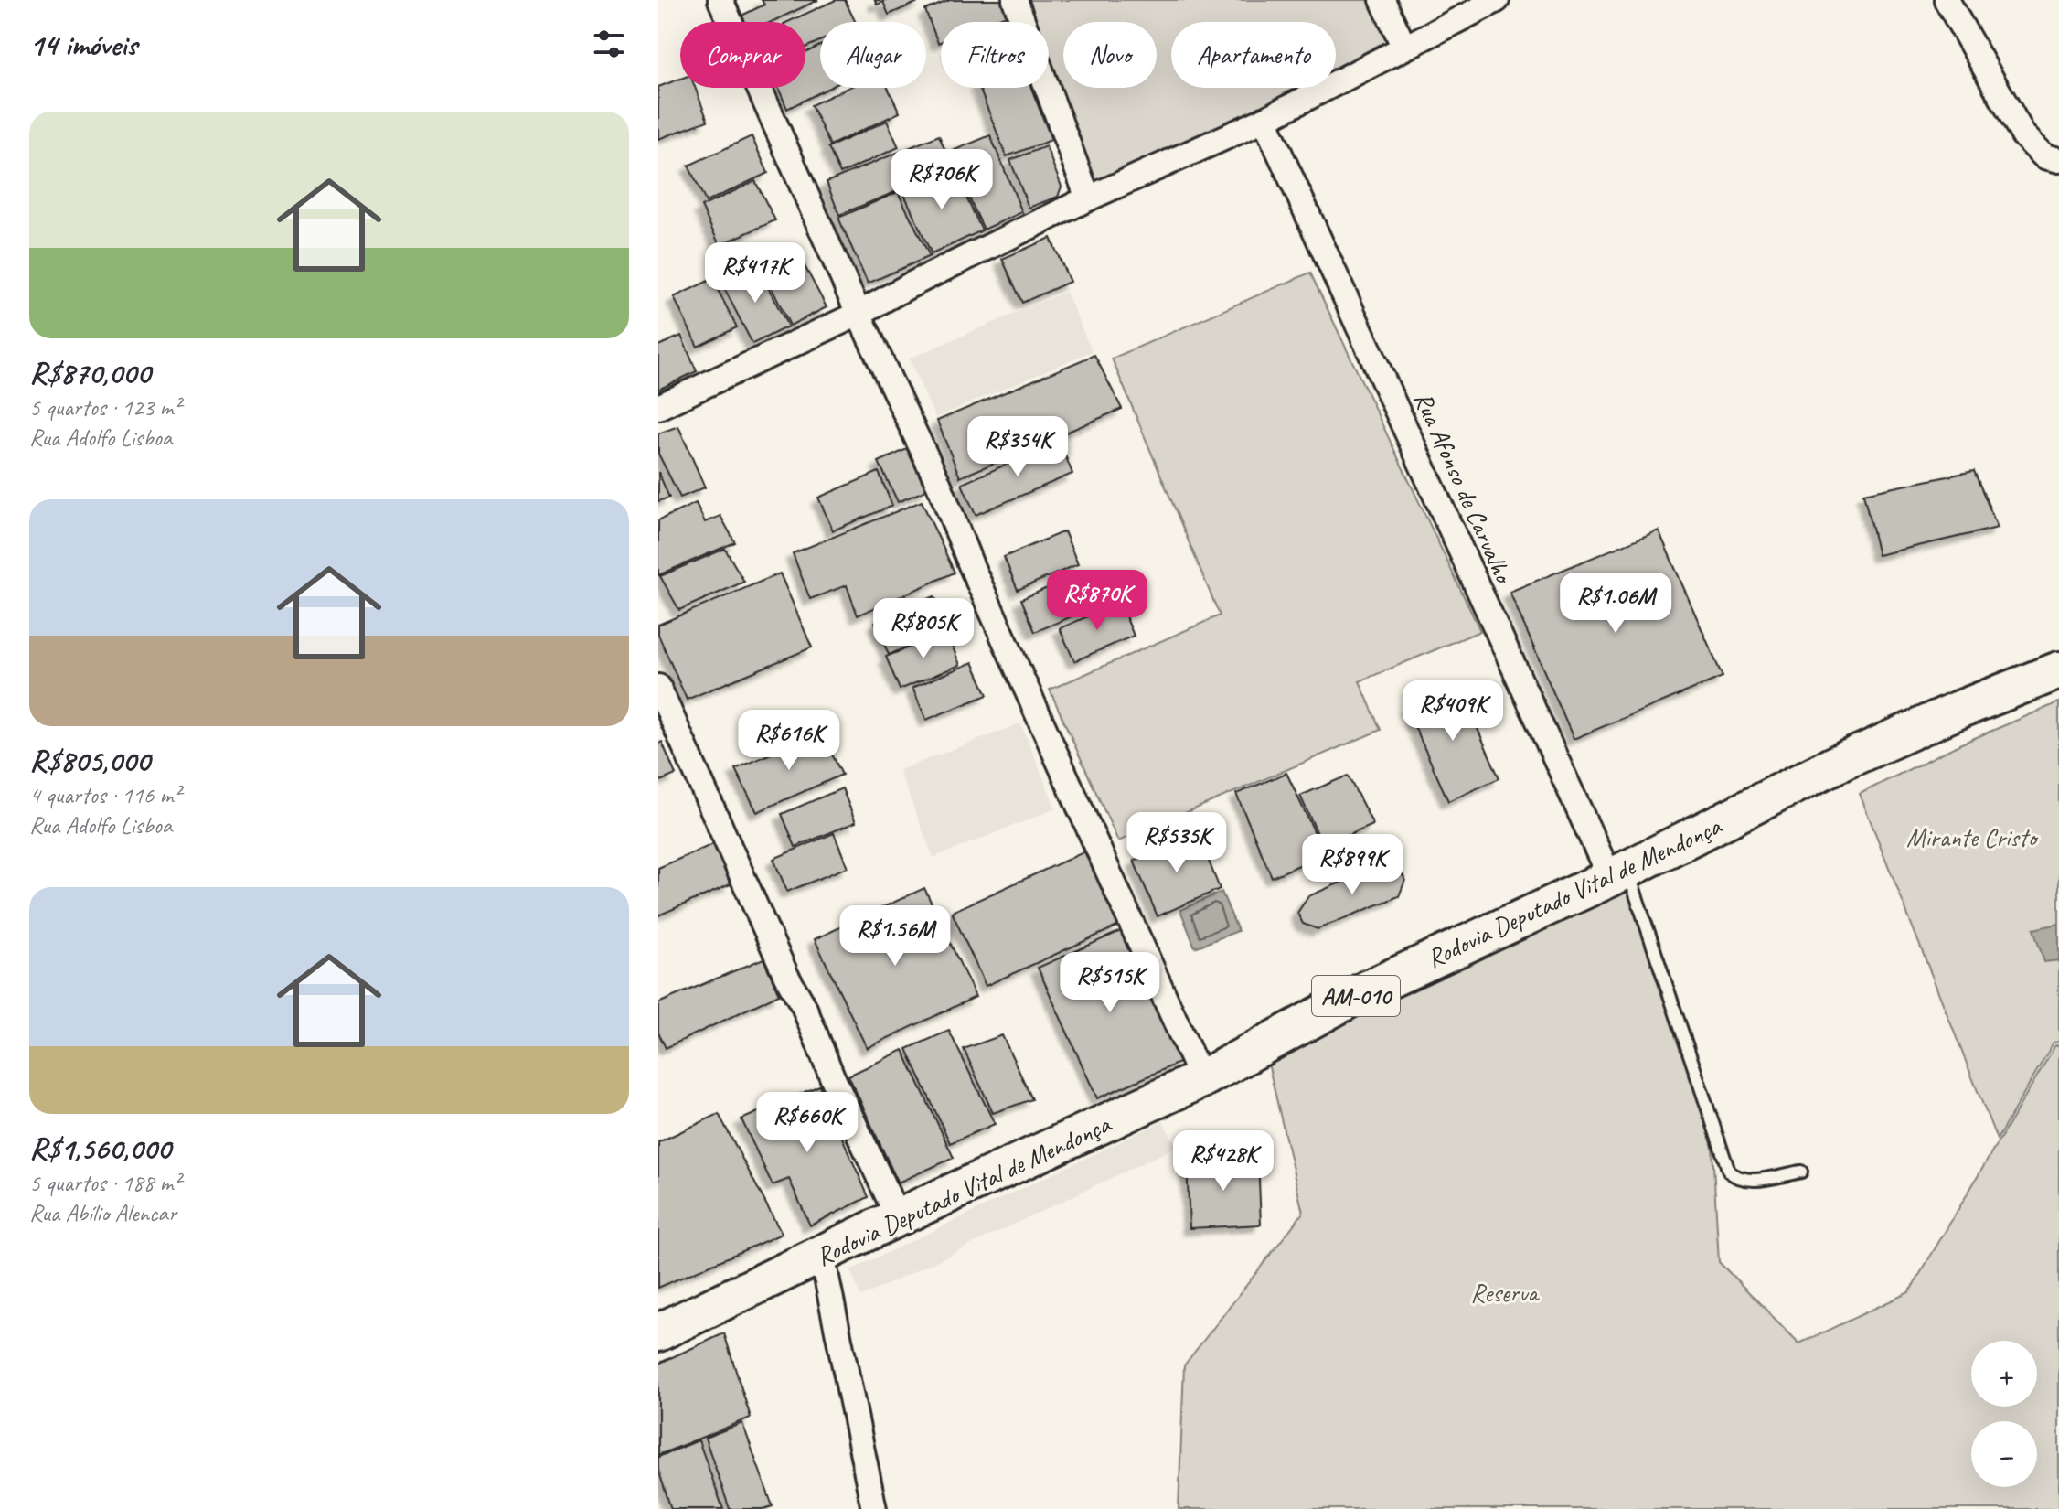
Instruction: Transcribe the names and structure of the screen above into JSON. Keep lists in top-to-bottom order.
{
  "streets": {
    "main road": ["Rodovia Deputado Vital de Mendonça", "AM-010"],
    "street": ["Rua Afonso de Carvalho"]
  },
  "crossings": [
    ["Rua Afonso de Carvalho", "Rodovia Deputado Vital de Mendonça"]
  ],
  "parks": ["Mirante Cristo", "Reserva"],
  "page": {
    "heading": "14 imóveis",
    "chip": [
      "Comprar",
      "Alugar",
      "Filtros",
      "Novo",
      "Apartamento"
    ],
    "list": [
      {
        "name": "R$870,000",
        "note": "5 quartos · 123 m² · Rua Adolfo Lisboa"
      },
      {
        "name": "R$805,000",
        "note": "4 quartos · 116 m² · Rua Adolfo Lisboa"
      },
      {
        "name": "R$1,560,000",
        "note": "5 quartos · 188 m² · Rua Abílio Alencar"
      }
    ],
    "price": [
      "R$706K",
      "R$417K",
      "R$354K",
      "R$870K",
      "R$1.06M",
      "R$805K",
      "R$409K",
      "R$616K",
      "R$535K",
      "R$899K",
      "R$1.56M",
      "R$515K",
      "R$660K",
      "R$428K"
    ],
    "map_buttons": ["+", "−"]
  }
}
